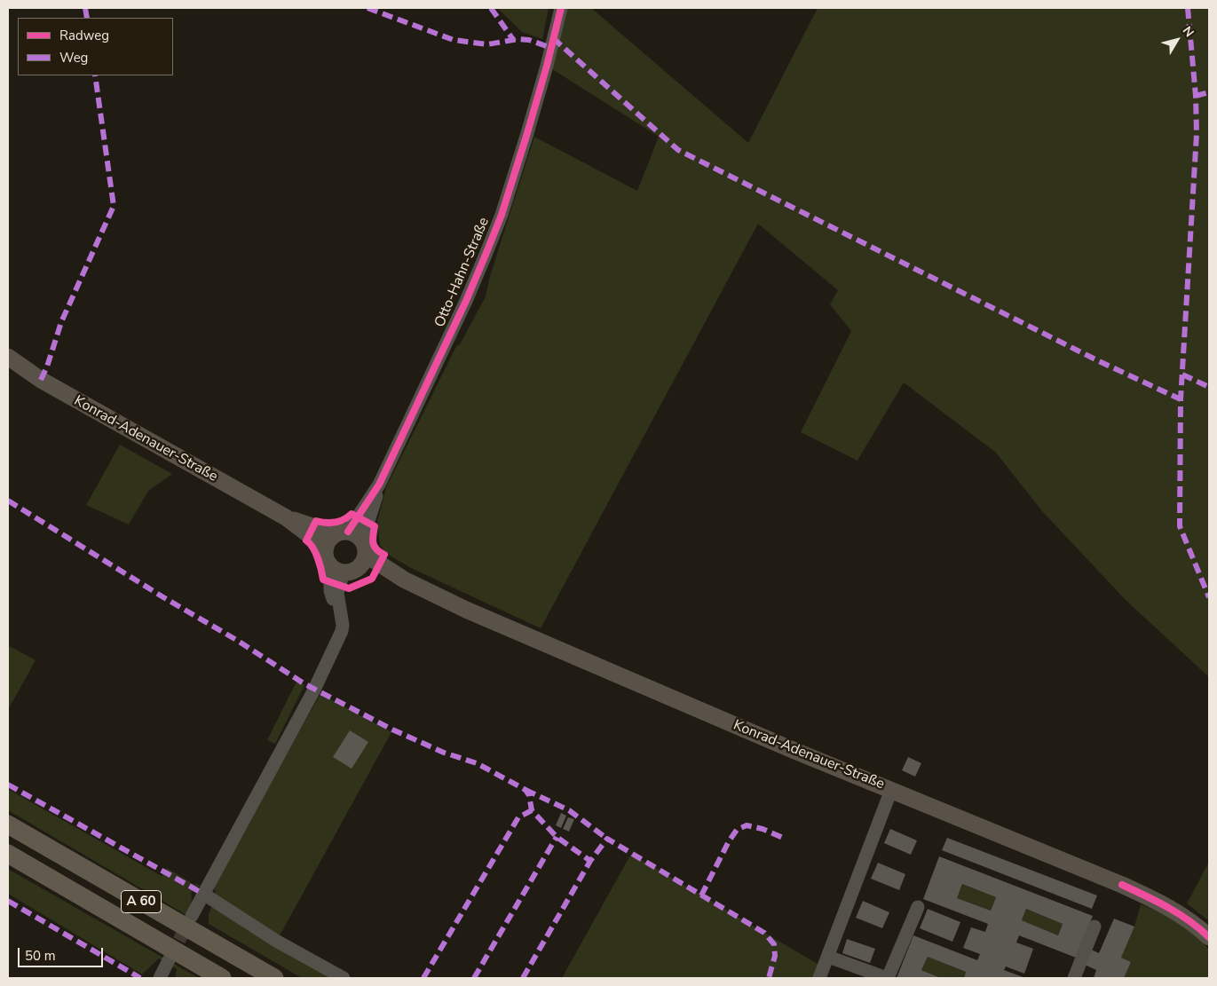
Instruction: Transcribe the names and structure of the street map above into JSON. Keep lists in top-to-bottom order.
{
  "streets": {
    "highway": ["A 60"],
    "main road": ["Konrad-Adenauer-Straße"],
    "street": ["Otto-Hahn-Straße"]
  },
  "crossings": [
    ["Otto-Hahn-Straße", "Konrad-Adenauer-Straße"]
  ],
  "legend": ["Radweg", "Weg"],
  "scale_bar": "50 m",
  "north": "top right"
}
